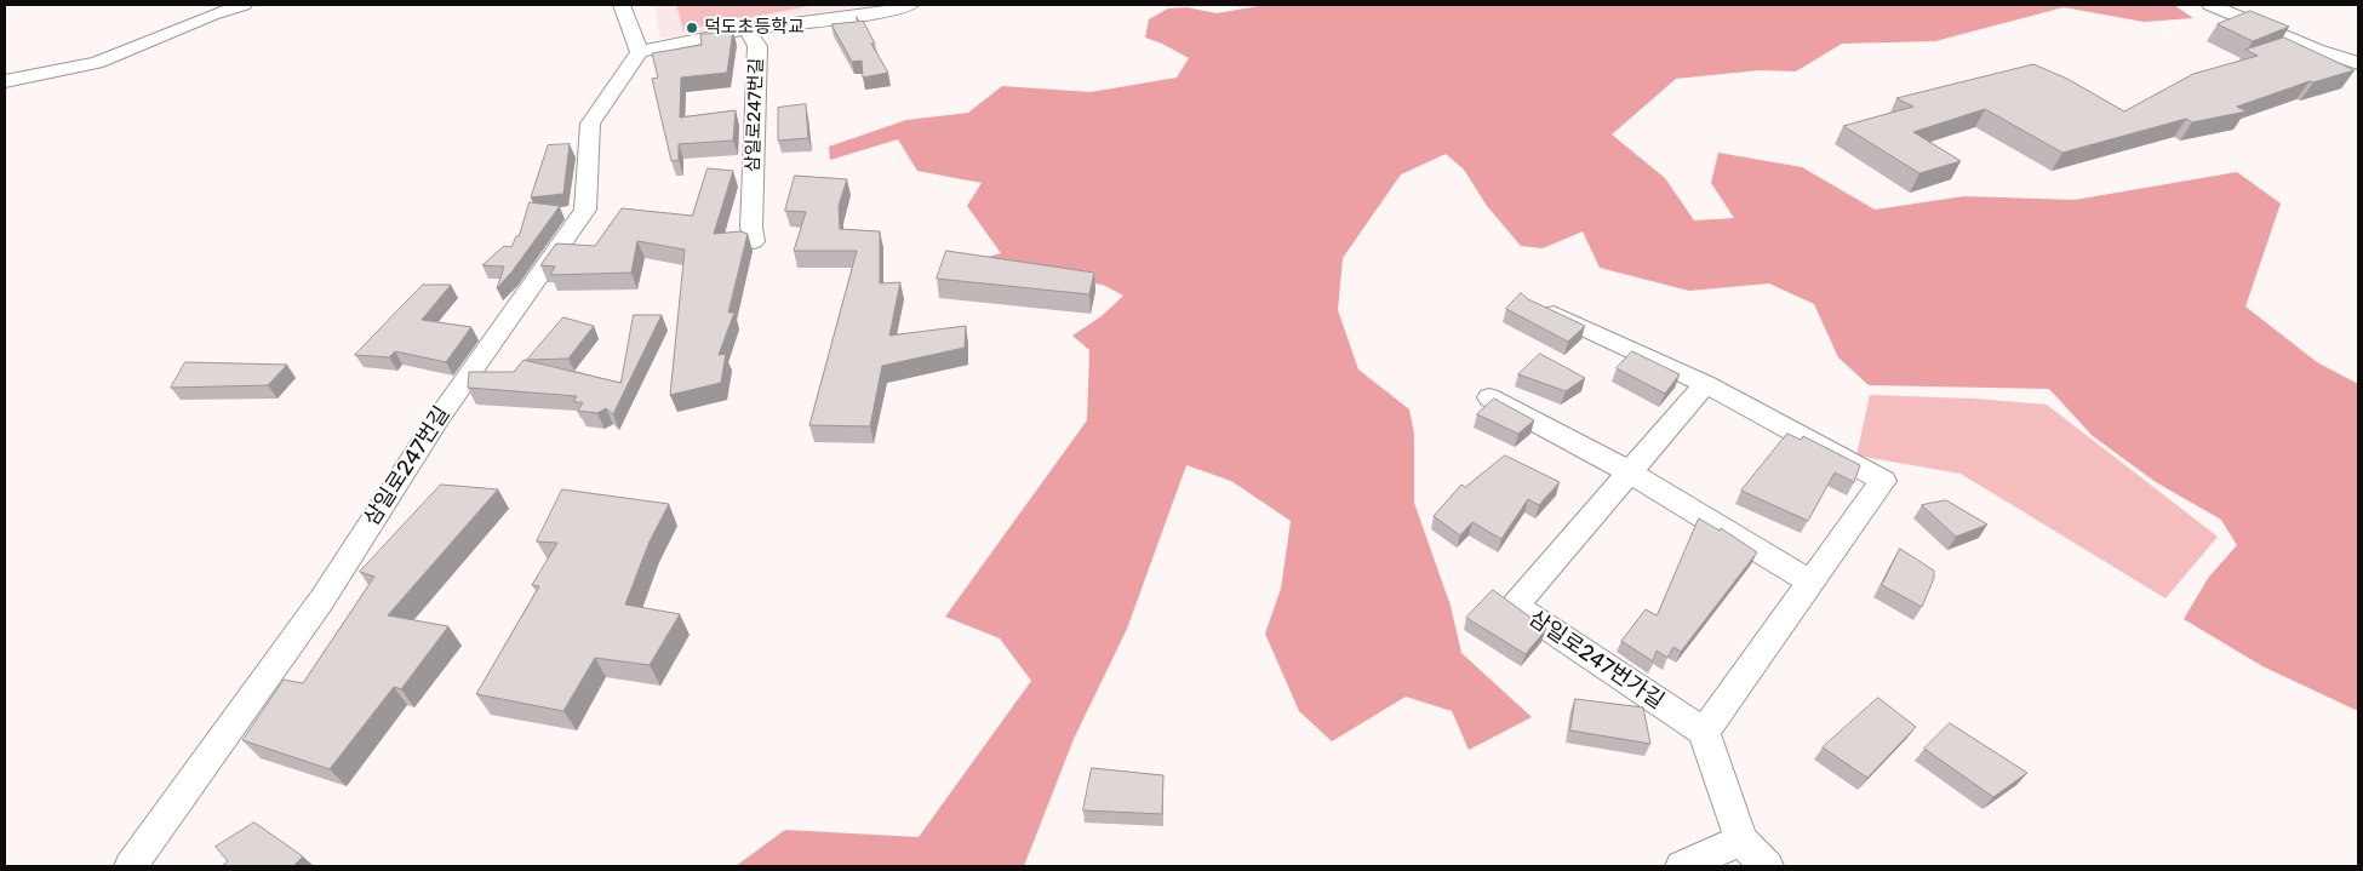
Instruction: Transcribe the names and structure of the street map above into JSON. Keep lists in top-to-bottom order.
{
  "streets": {
    "street": ["삼일로247번길", "삼일로247번가길"]
  },
  "places": ["덕도초등학교"]
}
